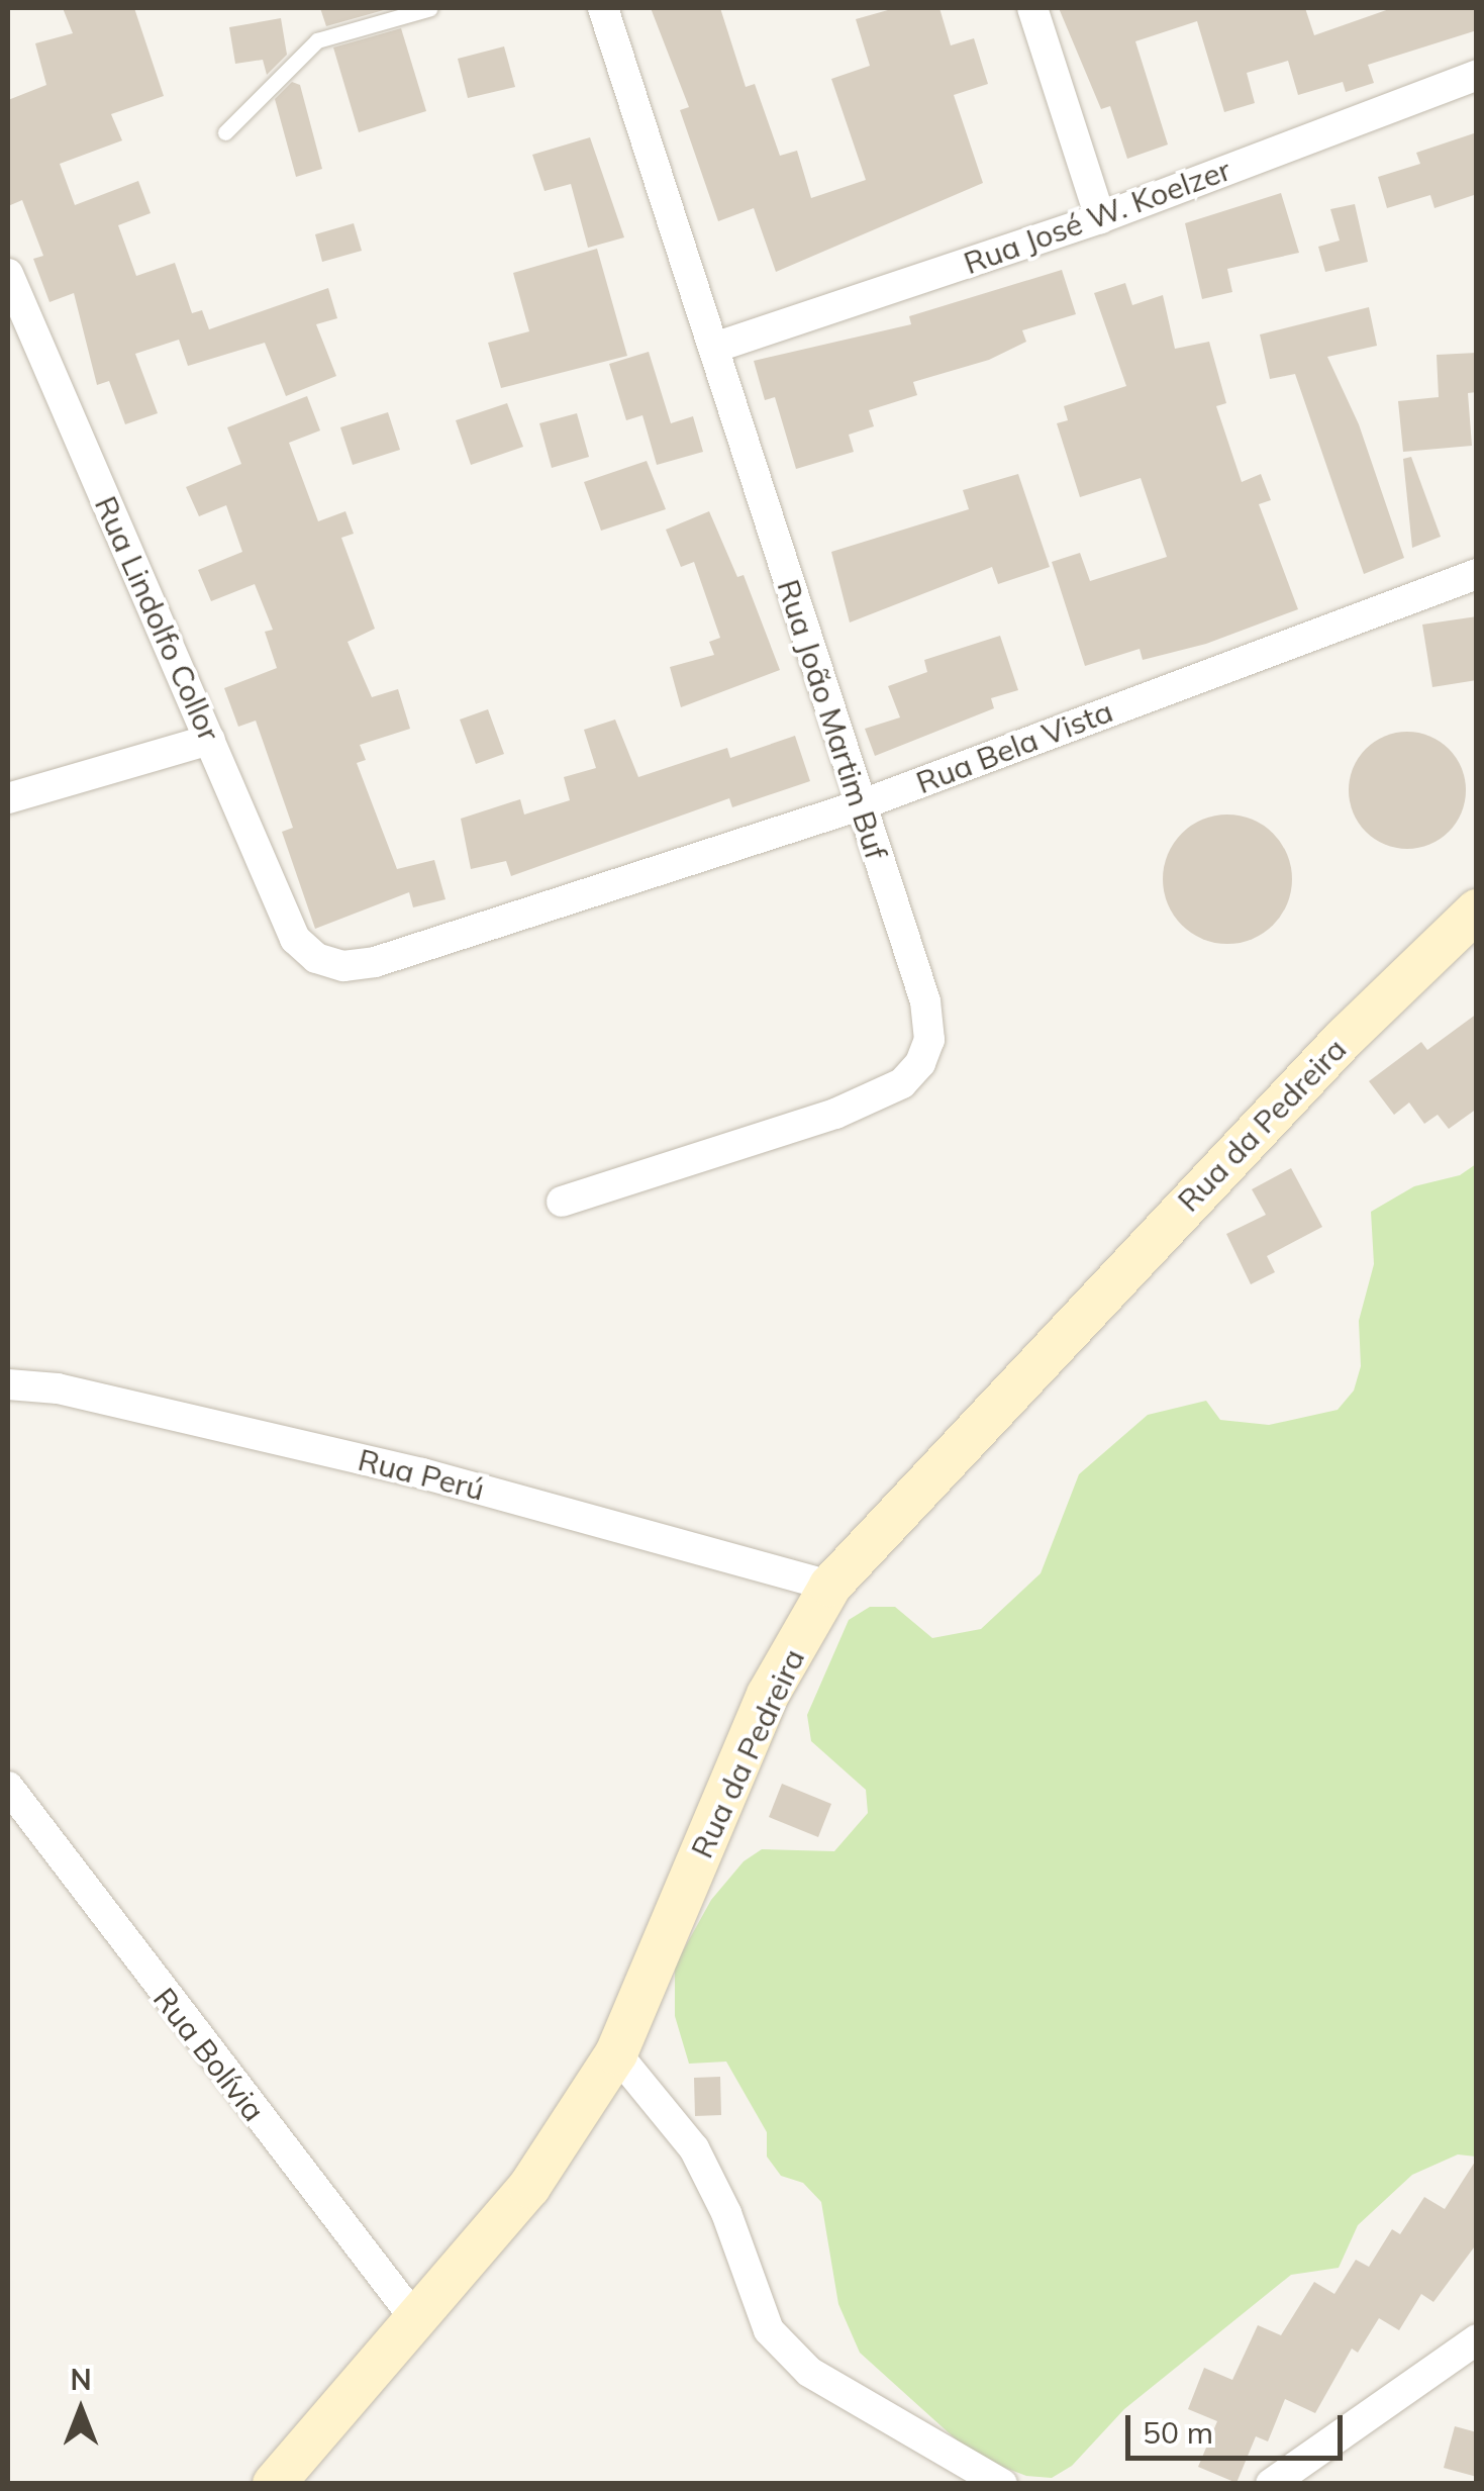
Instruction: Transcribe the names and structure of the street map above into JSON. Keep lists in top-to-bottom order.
{
  "streets": {
    "street": [
      "Rua José W. Koelzer",
      "Rua Lindolfo Collor",
      "Rua João Martim Buf",
      "Rua Bela Vista",
      "Rua da Pedreira",
      "Rua Perú",
      "Rua Bolívia"
    ]
  },
  "crossings": [
    ["Rua José W. Koelzer", "Rua João Martim Buf"],
    ["Rua Lindolfo Collor", "Rua Bela Vista"],
    ["Rua João Martim Buf", "Rua Bela Vista"],
    ["Rua da Pedreira", "Rua Perú"],
    ["Rua da Pedreira", "Rua Bolívia"]
  ],
  "scale_bar": "50 m",
  "north": "top"
}
